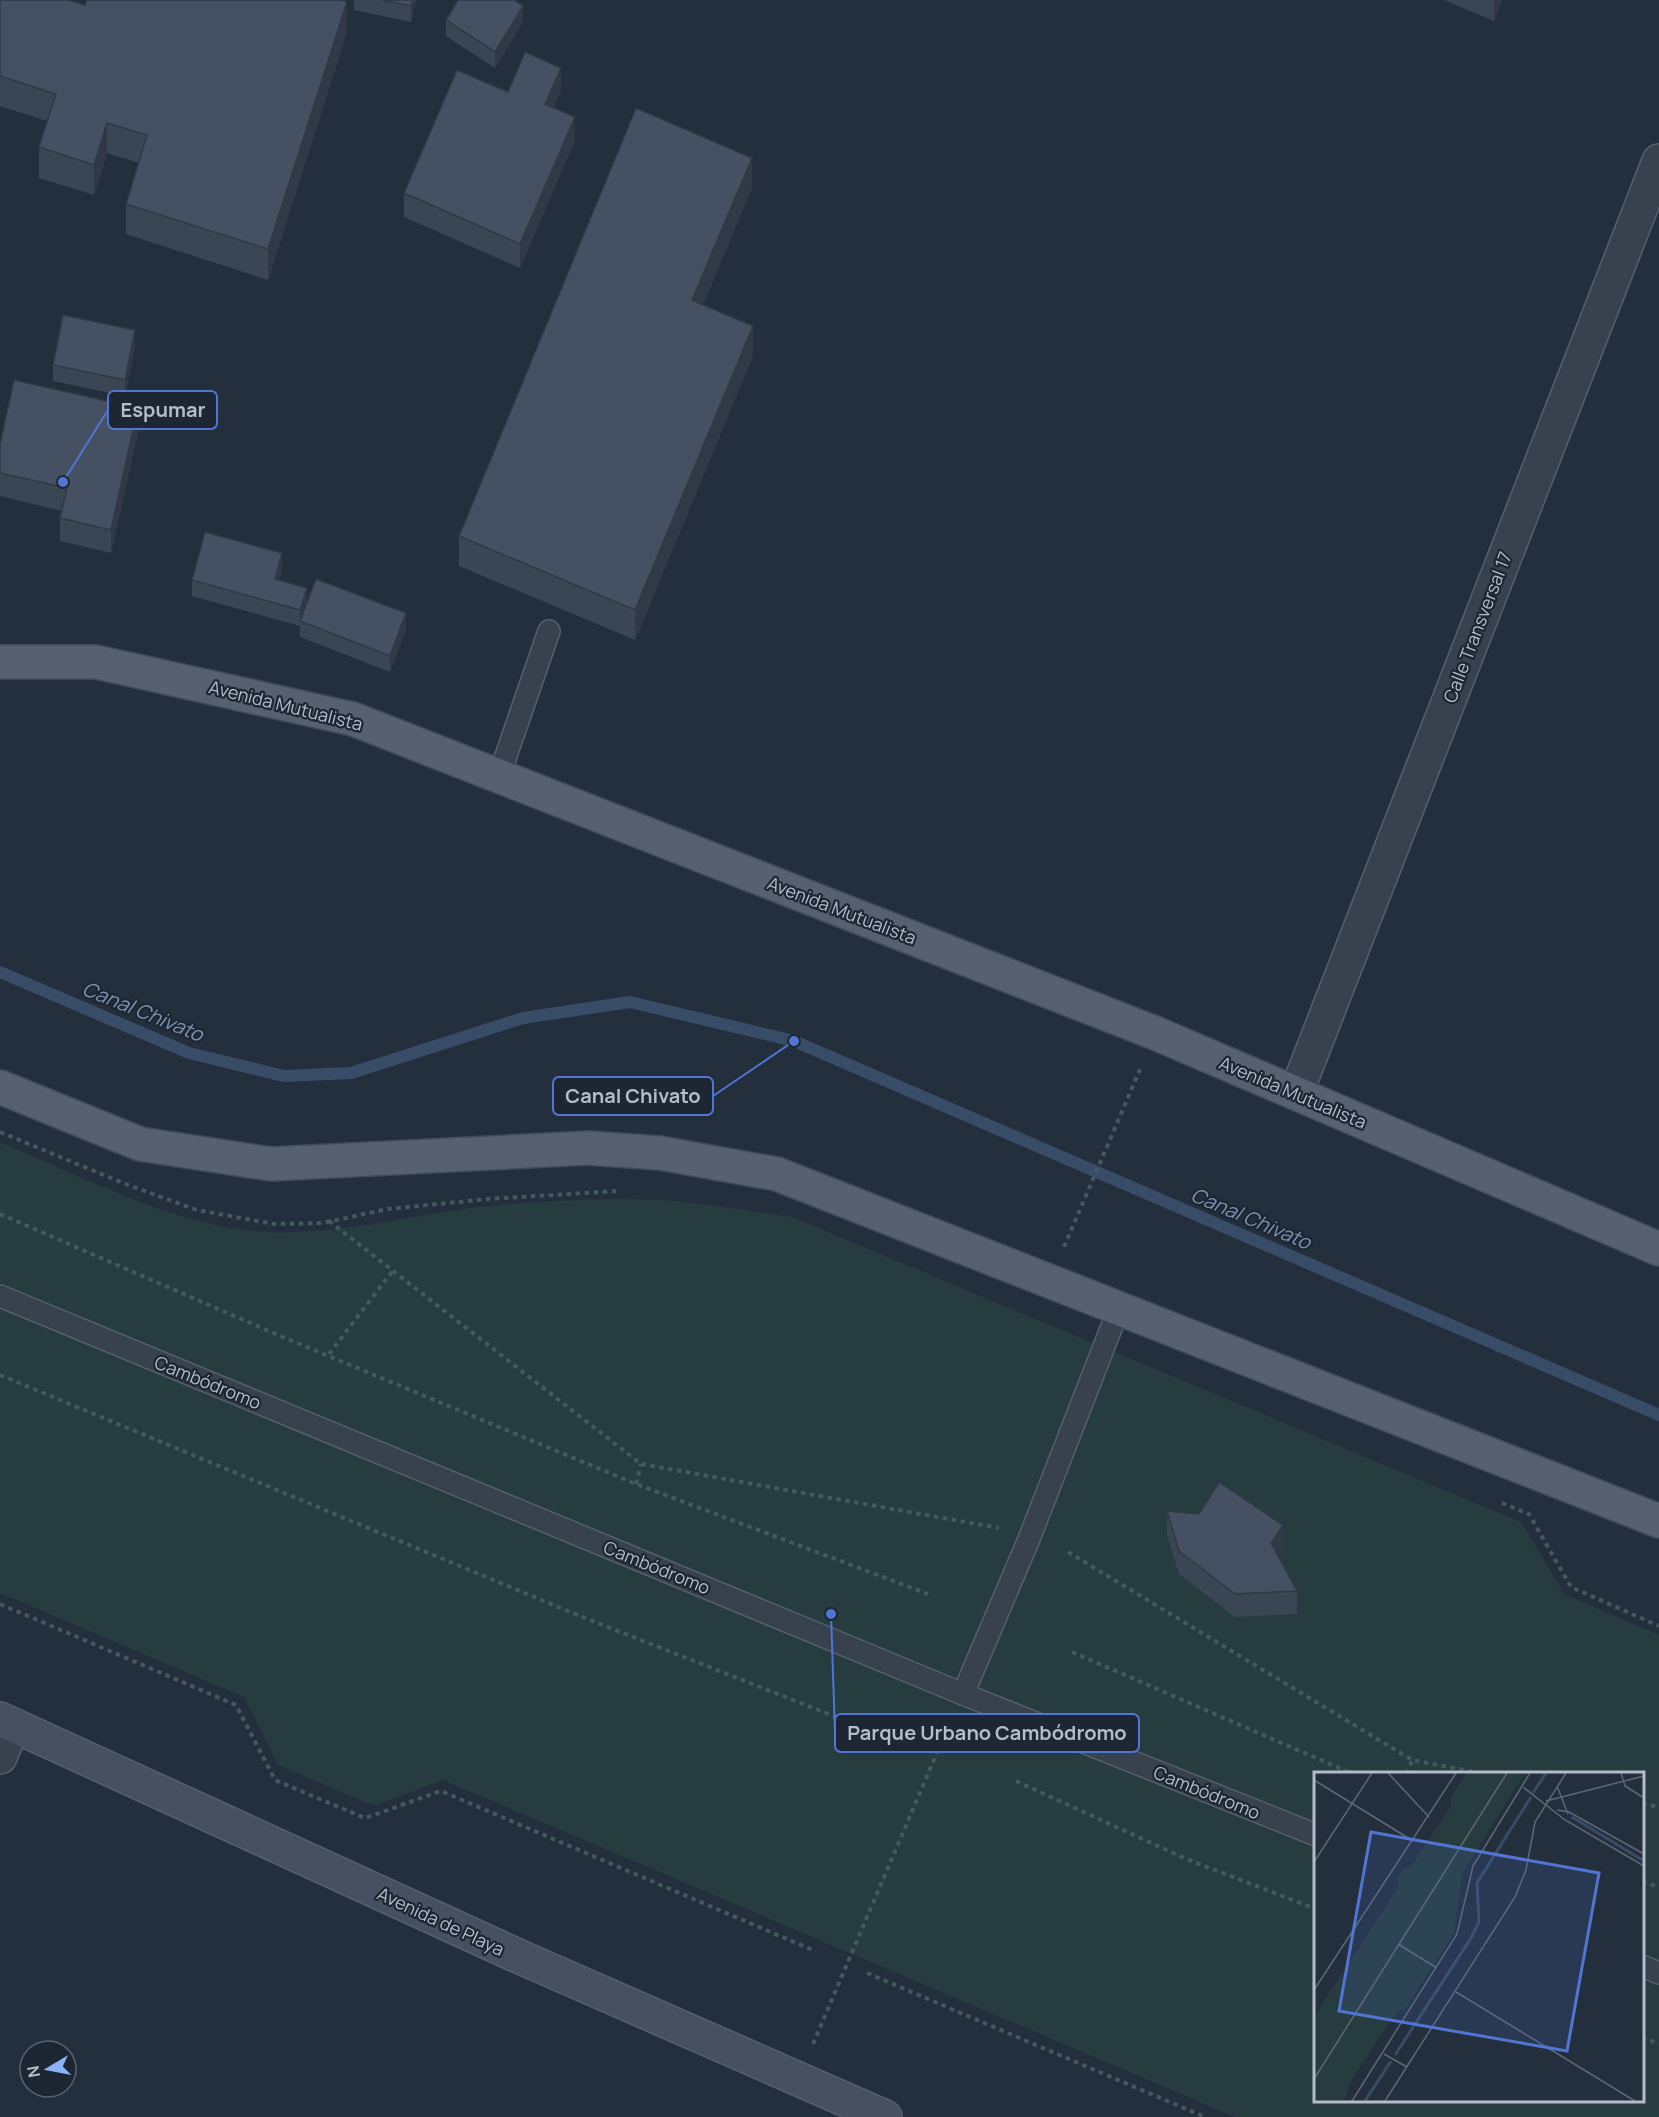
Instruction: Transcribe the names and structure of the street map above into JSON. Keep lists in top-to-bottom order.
{
  "streets": {
    "main road": ["Avenida Mutualista", "Avenida de Playa"],
    "street": ["Calle Transversal 17"],
    "lane": ["Cambódromo"]
  },
  "crossings": [
    ["Calle Transversal 17", "Avenida Mutualista"]
  ],
  "water": ["Canal Chivato"],
  "places": ["Espumar", "Canal Chivato", "Parque Urbano Cambódromo"],
  "north": "left"
}
